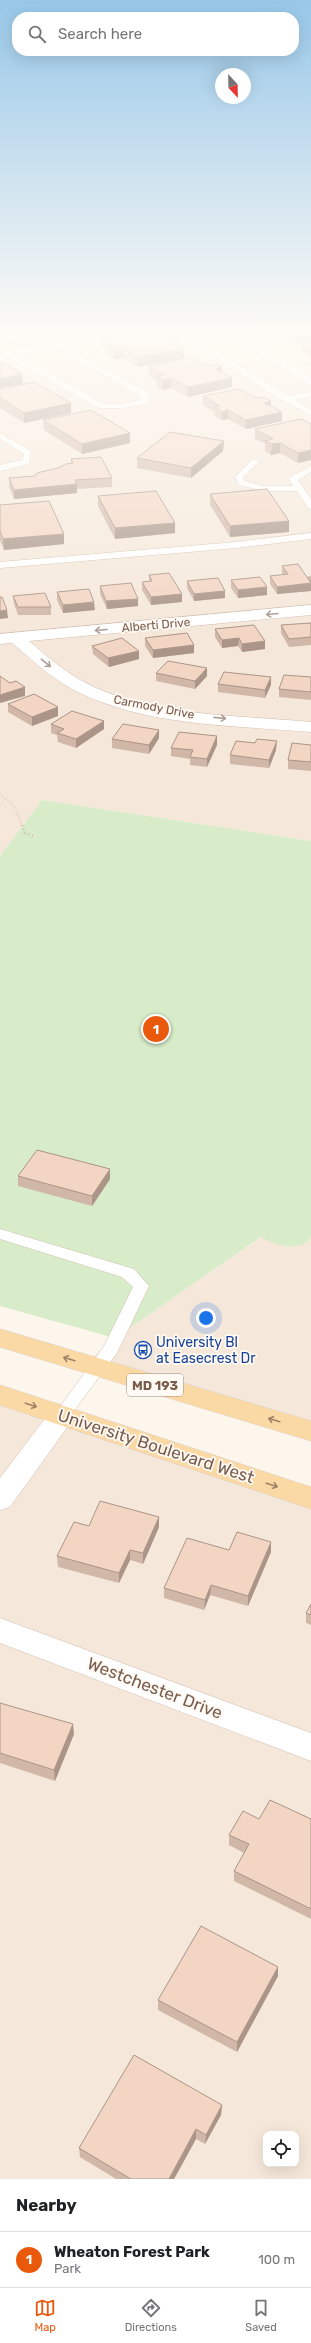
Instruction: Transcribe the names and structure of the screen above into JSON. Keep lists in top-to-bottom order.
{
  "streets": {
    "main road": ["MD 193", "University Boulevard West"],
    "street": ["Alberti Drive", "Carmody Drive", "Westchester Drive"]
  },
  "crossings": [
    ["Alberti Drive", "Carmody Drive"]
  ],
  "one_way": ["Alberti Drive", "Carmody Drive"],
  "places": {
    "bus stop": ["University Bl at Easecrest Dr"]
  },
  "north": "bottom",
  "page": {
    "search": "Search here",
    "pins": "1",
    "heading": "Nearby",
    "list": [
      {
        "mark": "1",
        "name": "Wheaton Forest Park",
        "note": "Park",
        "value": "100 m"
      }
    ],
    "nav": ["Map", "Directions", "Saved"]
  }
}
